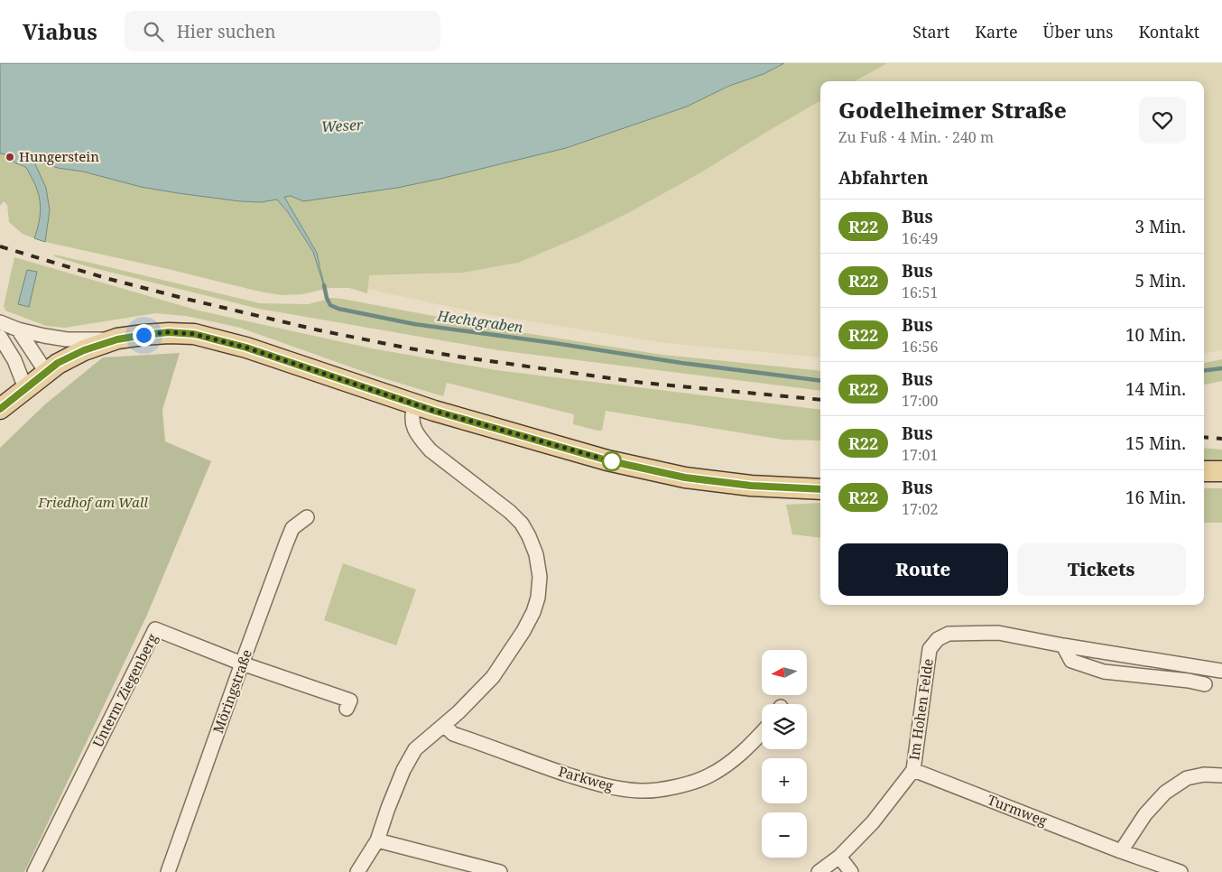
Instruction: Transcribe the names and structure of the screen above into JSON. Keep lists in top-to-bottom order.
{
  "streets": {
    "street": [
      "Unterm Ziegenberg",
      "Möringstraße",
      "Im Hohen Felde",
      "Parkweg",
      "Turmweg"
    ]
  },
  "crossings": [
    ["Unterm Ziegenberg", "Möringstraße"],
    ["Im Hohen Felde", "Turmweg"]
  ],
  "water": ["Weser", "Hechtgraben"],
  "parks": ["Friedhof am Wall"],
  "places": ["Hungerstein"],
  "lines": ["bus line R22"],
  "north": "left",
  "page": {
    "header": "Viabus",
    "search": "Hier suchen",
    "nav": [
      "Start",
      "Karte",
      "Über uns",
      "Kontakt"
    ],
    "heading": [
      ["Godelheimer Straße", "Zu Fuß · 4 Min. · 240 m"],
      "Abfahrten"
    ],
    "list": [
      {
        "mark": "R22",
        "name": "Bus",
        "note": "16:49",
        "value": "3 Min."
      },
      {
        "mark": "R22",
        "name": "Bus",
        "note": "16:51",
        "value": "5 Min."
      },
      {
        "mark": "R22",
        "name": "Bus",
        "note": "16:56",
        "value": "10 Min."
      },
      {
        "mark": "R22",
        "name": "Bus",
        "note": "17:00",
        "value": "14 Min."
      },
      {
        "mark": "R22",
        "name": "Bus",
        "note": "17:01",
        "value": "15 Min."
      },
      {
        "mark": "R22",
        "name": "Bus",
        "note": "17:02",
        "value": "16 Min."
      }
    ],
    "buttons": ["Route", "Tickets"],
    "map_buttons": ["+", "−"]
  }
}
